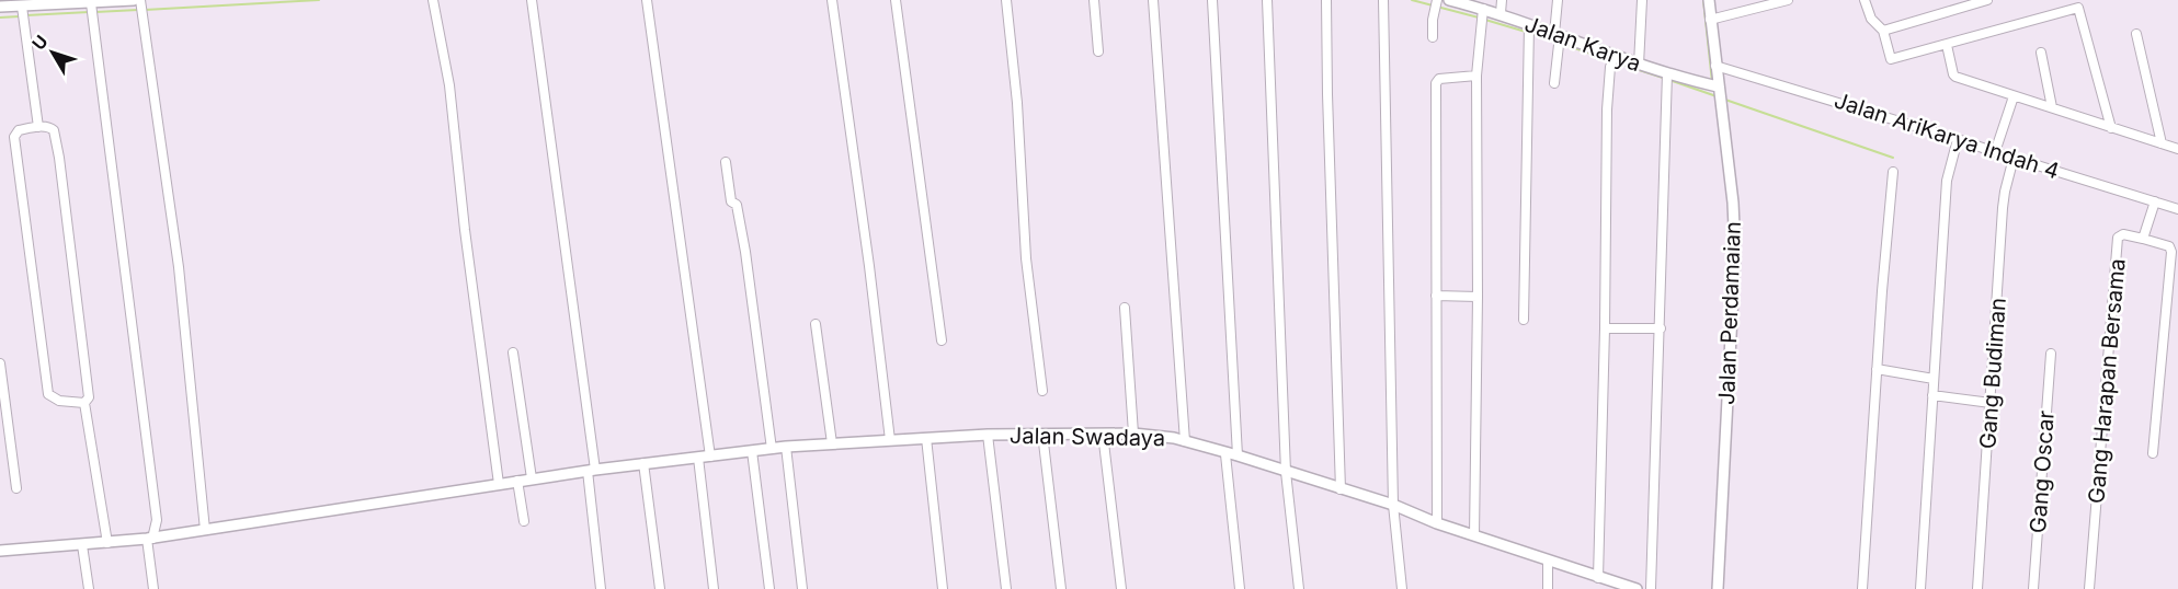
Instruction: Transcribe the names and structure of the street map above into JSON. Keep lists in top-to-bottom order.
{
  "streets": {
    "street": [
      "Jalan Karya",
      "Jalan AriKarya Indah 4",
      "Jalan Perdamaian",
      "Gang Budiman",
      "Gang Harapan Bersama",
      "Jalan Swadaya",
      "Gang Oscar"
    ]
  },
  "crossings": [
    ["Jalan Karya", "Jalan Perdamaian"],
    ["Jalan AriKarya Indah 4", "Jalan Perdamaian"],
    ["Jalan AriKarya Indah 4", "Gang Budiman"],
    ["Jalan AriKarya Indah 4", "Gang Harapan Bersama"]
  ],
  "north": "top left"
}
